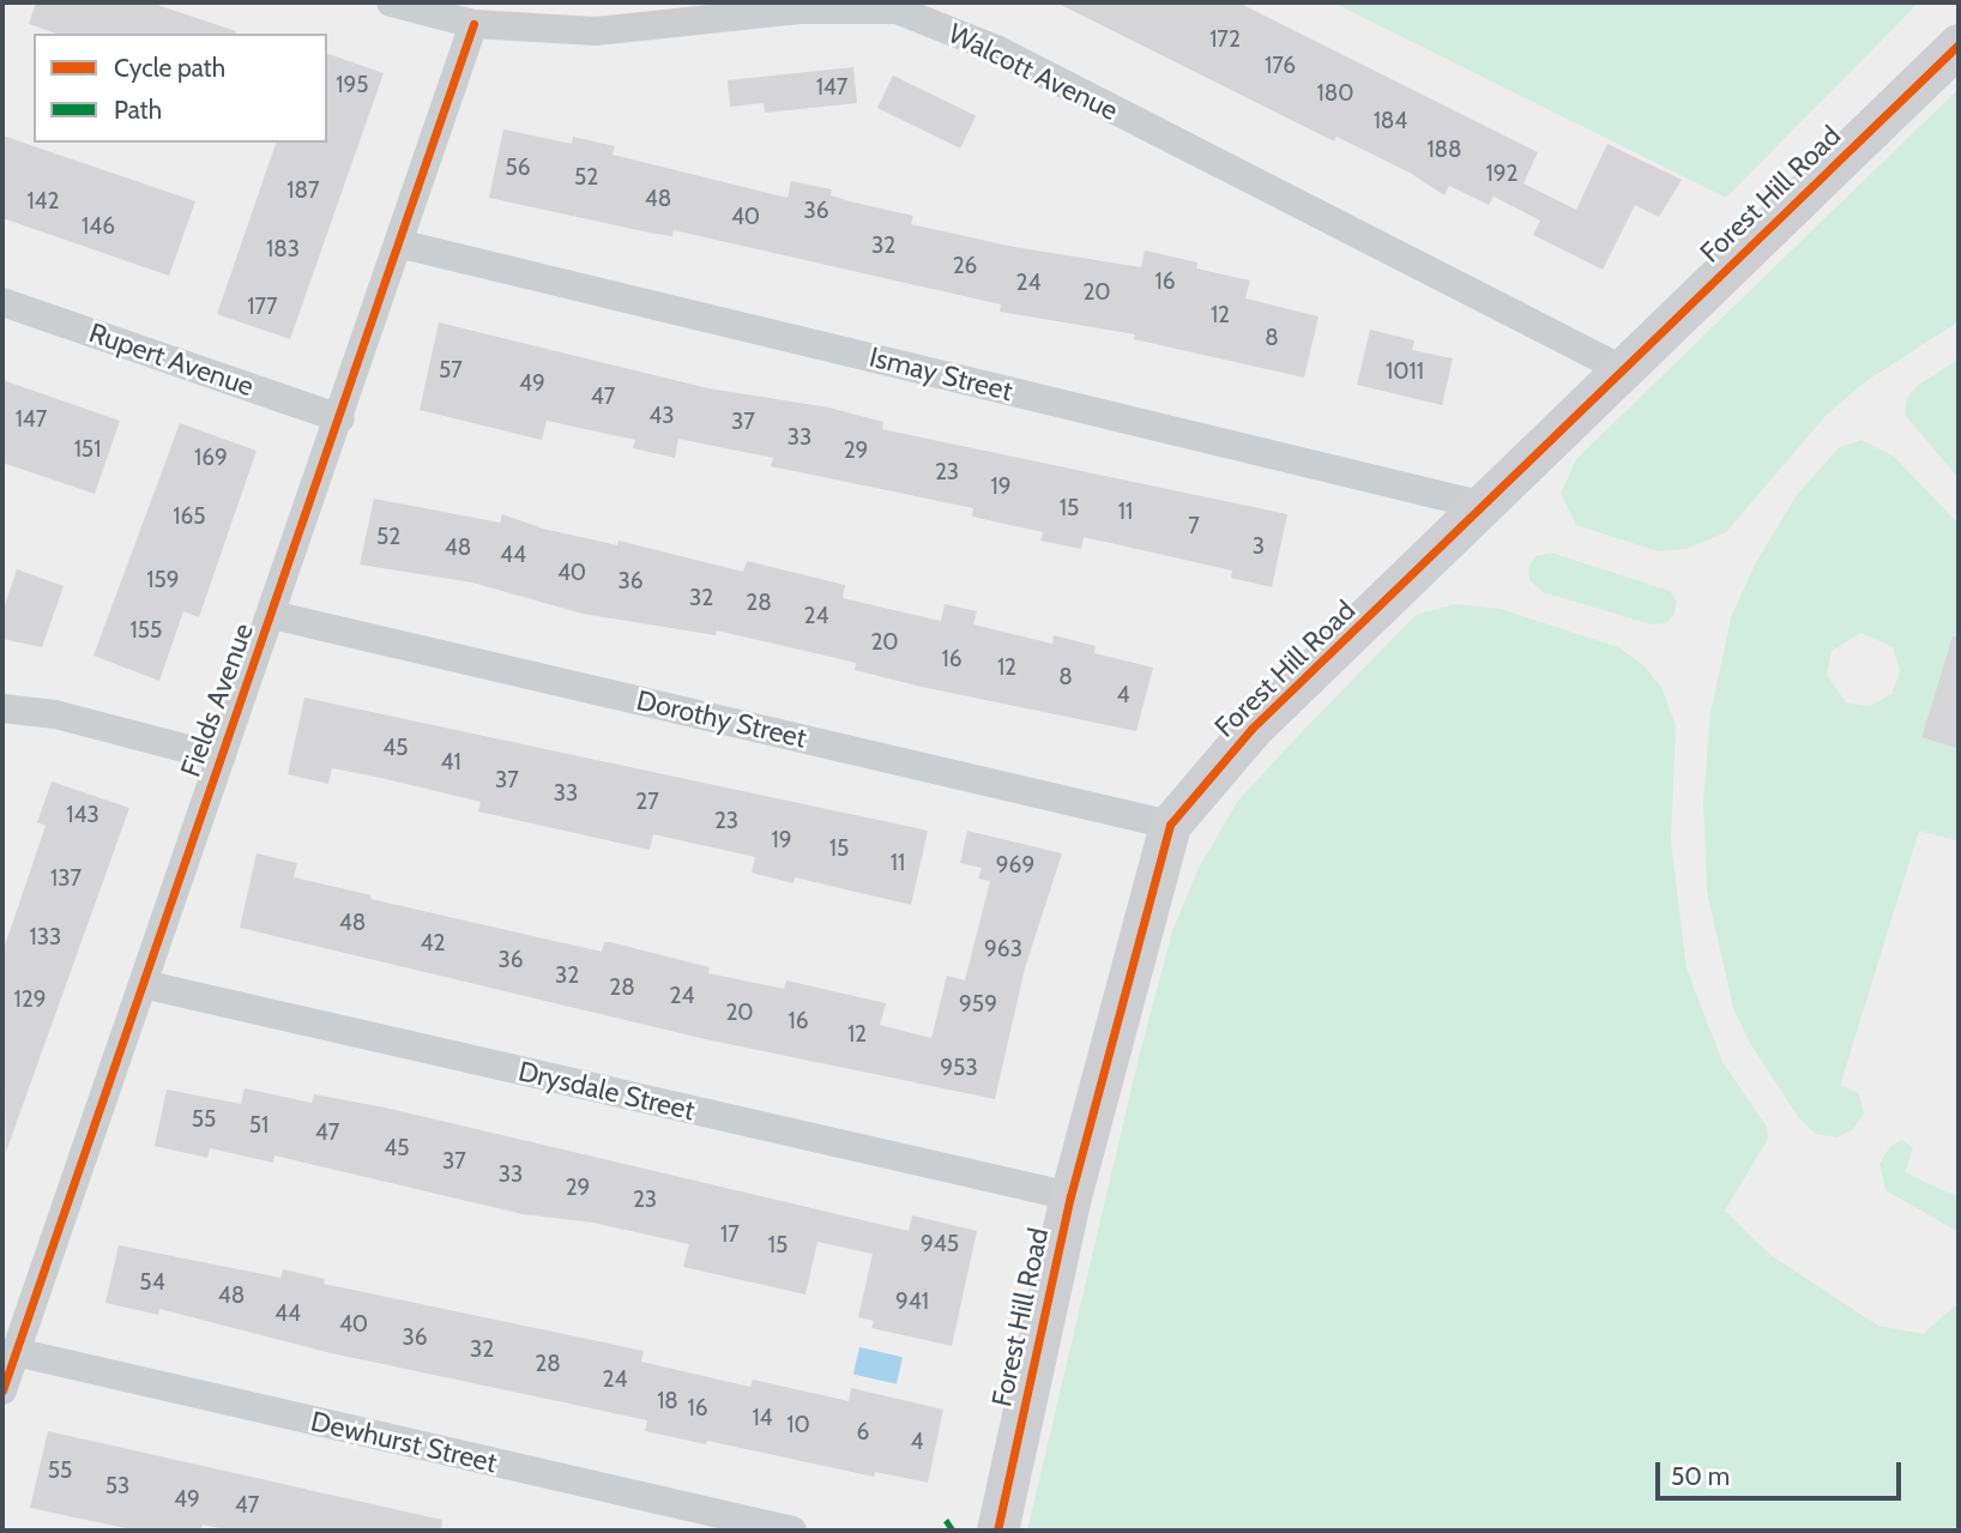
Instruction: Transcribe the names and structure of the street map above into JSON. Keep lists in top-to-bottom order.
{
  "streets": {
    "street": [
      "Walcott Avenue",
      "Forest Hill Road",
      "Rupert Avenue",
      "Ismay Street",
      "Fields Avenue",
      "Dorothy Street",
      "Drysdale Street",
      "Dewhurst Street"
    ]
  },
  "crossings": [
    ["Walcott Avenue", "Forest Hill Road"],
    ["Walcott Avenue", "Fields Avenue"],
    ["Forest Hill Road", "Ismay Street"],
    ["Forest Hill Road", "Dorothy Street"],
    ["Forest Hill Road", "Drysdale Street"],
    ["Rupert Avenue", "Fields Avenue"],
    ["Ismay Street", "Fields Avenue"],
    ["Fields Avenue", "Dorothy Street"],
    ["Fields Avenue", "Drysdale Street"],
    ["Fields Avenue", "Dewhurst Street"]
  ],
  "house_numbers": [
    "172",
    "176",
    "195",
    "147",
    "180",
    "184",
    "188",
    "56",
    "192",
    "52",
    "187",
    "48",
    "142",
    "36",
    "40",
    "146",
    "32",
    "183",
    "26",
    "16",
    "24",
    "20",
    "177",
    "12",
    "8",
    "57",
    "1011",
    "49",
    "47",
    "43",
    "147",
    "37",
    "33",
    "151",
    "29",
    "169",
    "23",
    "19",
    "15",
    "11",
    "165",
    "7",
    "52",
    "3",
    "48",
    "44",
    "40",
    "159",
    "36",
    "32",
    "28",
    "24",
    "155",
    "20",
    "16",
    "12",
    "8",
    "4",
    "45",
    "41",
    "37",
    "33",
    "27",
    "143",
    "23",
    "19",
    "15",
    "11",
    "969",
    "137",
    "48",
    "133",
    "42",
    "963",
    "36",
    "32",
    "28",
    "24",
    "129",
    "959",
    "20",
    "16",
    "12",
    "953",
    "55",
    "51",
    "47",
    "45",
    "37",
    "33",
    "29",
    "23",
    "17",
    "945",
    "15",
    "54",
    "48",
    "941",
    "44",
    "40",
    "36",
    "32",
    "28",
    "24",
    "18",
    "16",
    "14",
    "10",
    "6",
    "4",
    "55",
    "53",
    "49",
    "47"
  ],
  "legend": ["Cycle path", "Path"],
  "scale_bar": "50 m"
}
